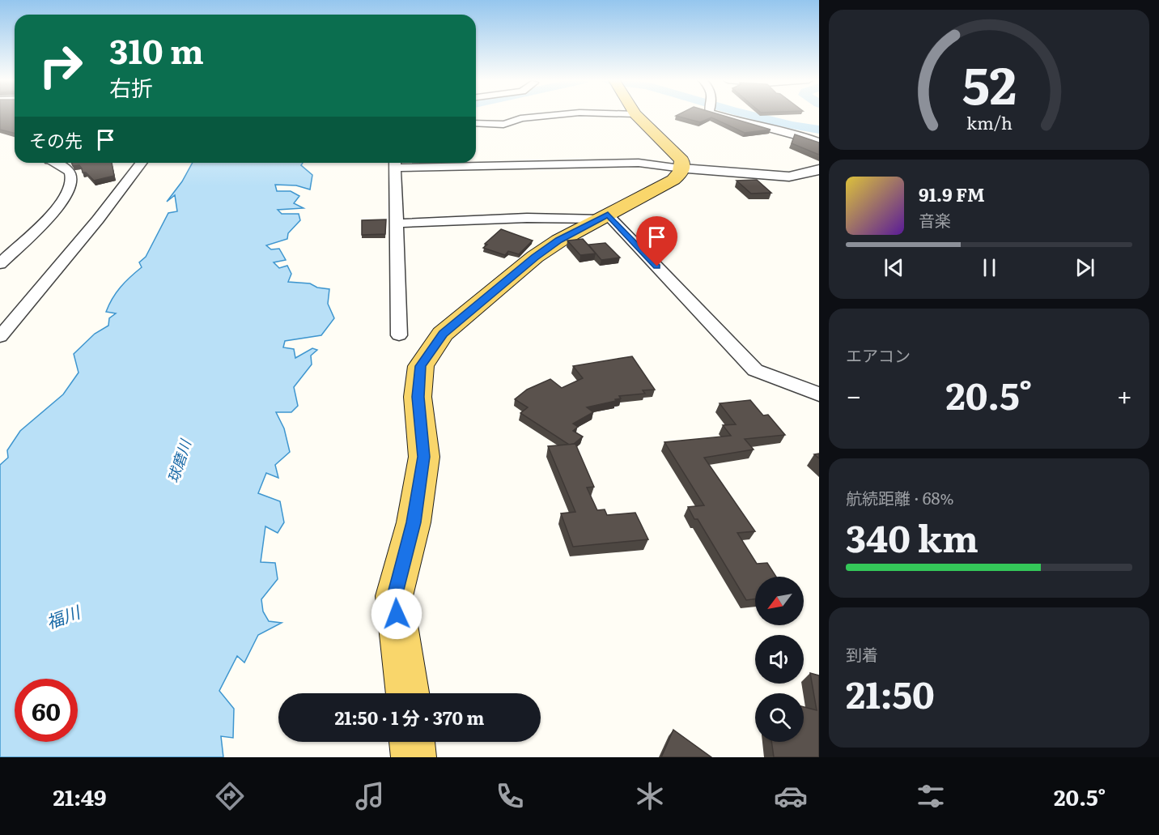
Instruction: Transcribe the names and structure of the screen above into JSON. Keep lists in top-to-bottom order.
{
  "water": ["球磨川", "福川"],
  "north": "bottom left",
  "page": {
    "turn": ["310 m", "右折"],
    "then": "その先",
    "song": ["91.9 FM", "音楽"],
    "tile": [
      "エアコン",
      ["航続距離 · 68%", "340 km"],
      ["到着", "21:50"]
    ],
    "heat": ["−", "20.5°", "+"],
    "limit": "60",
    "trip": "21:50 · 1 分 · 370 m",
    "tabs": ["21:49", "20.5°"],
    "gauge": ["52", "km/h"]
  }
}
